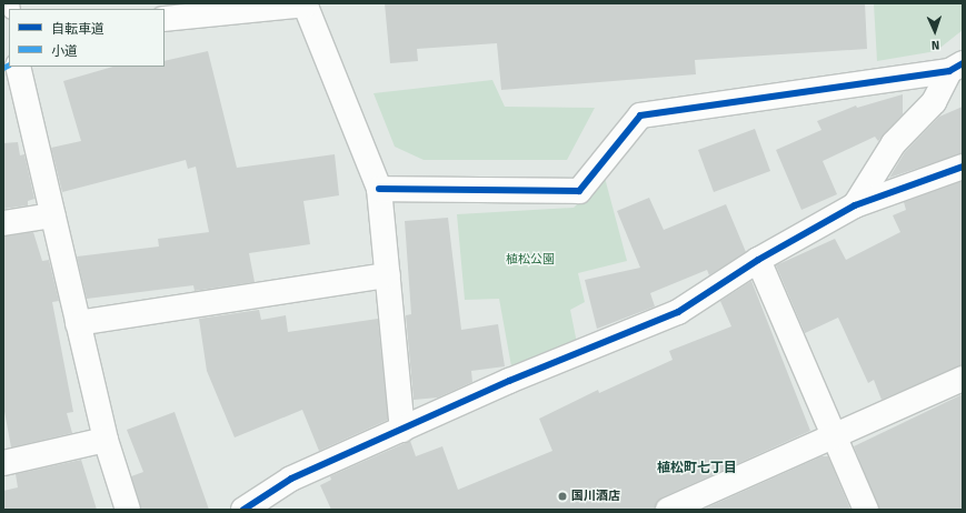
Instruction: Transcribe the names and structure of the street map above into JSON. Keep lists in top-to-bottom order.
{
  "districts": ["植松町七丁目"],
  "parks": ["植松公園"],
  "places": ["国川酒店"],
  "legend": ["自転車道", "小道"],
  "north": "bottom"
}
